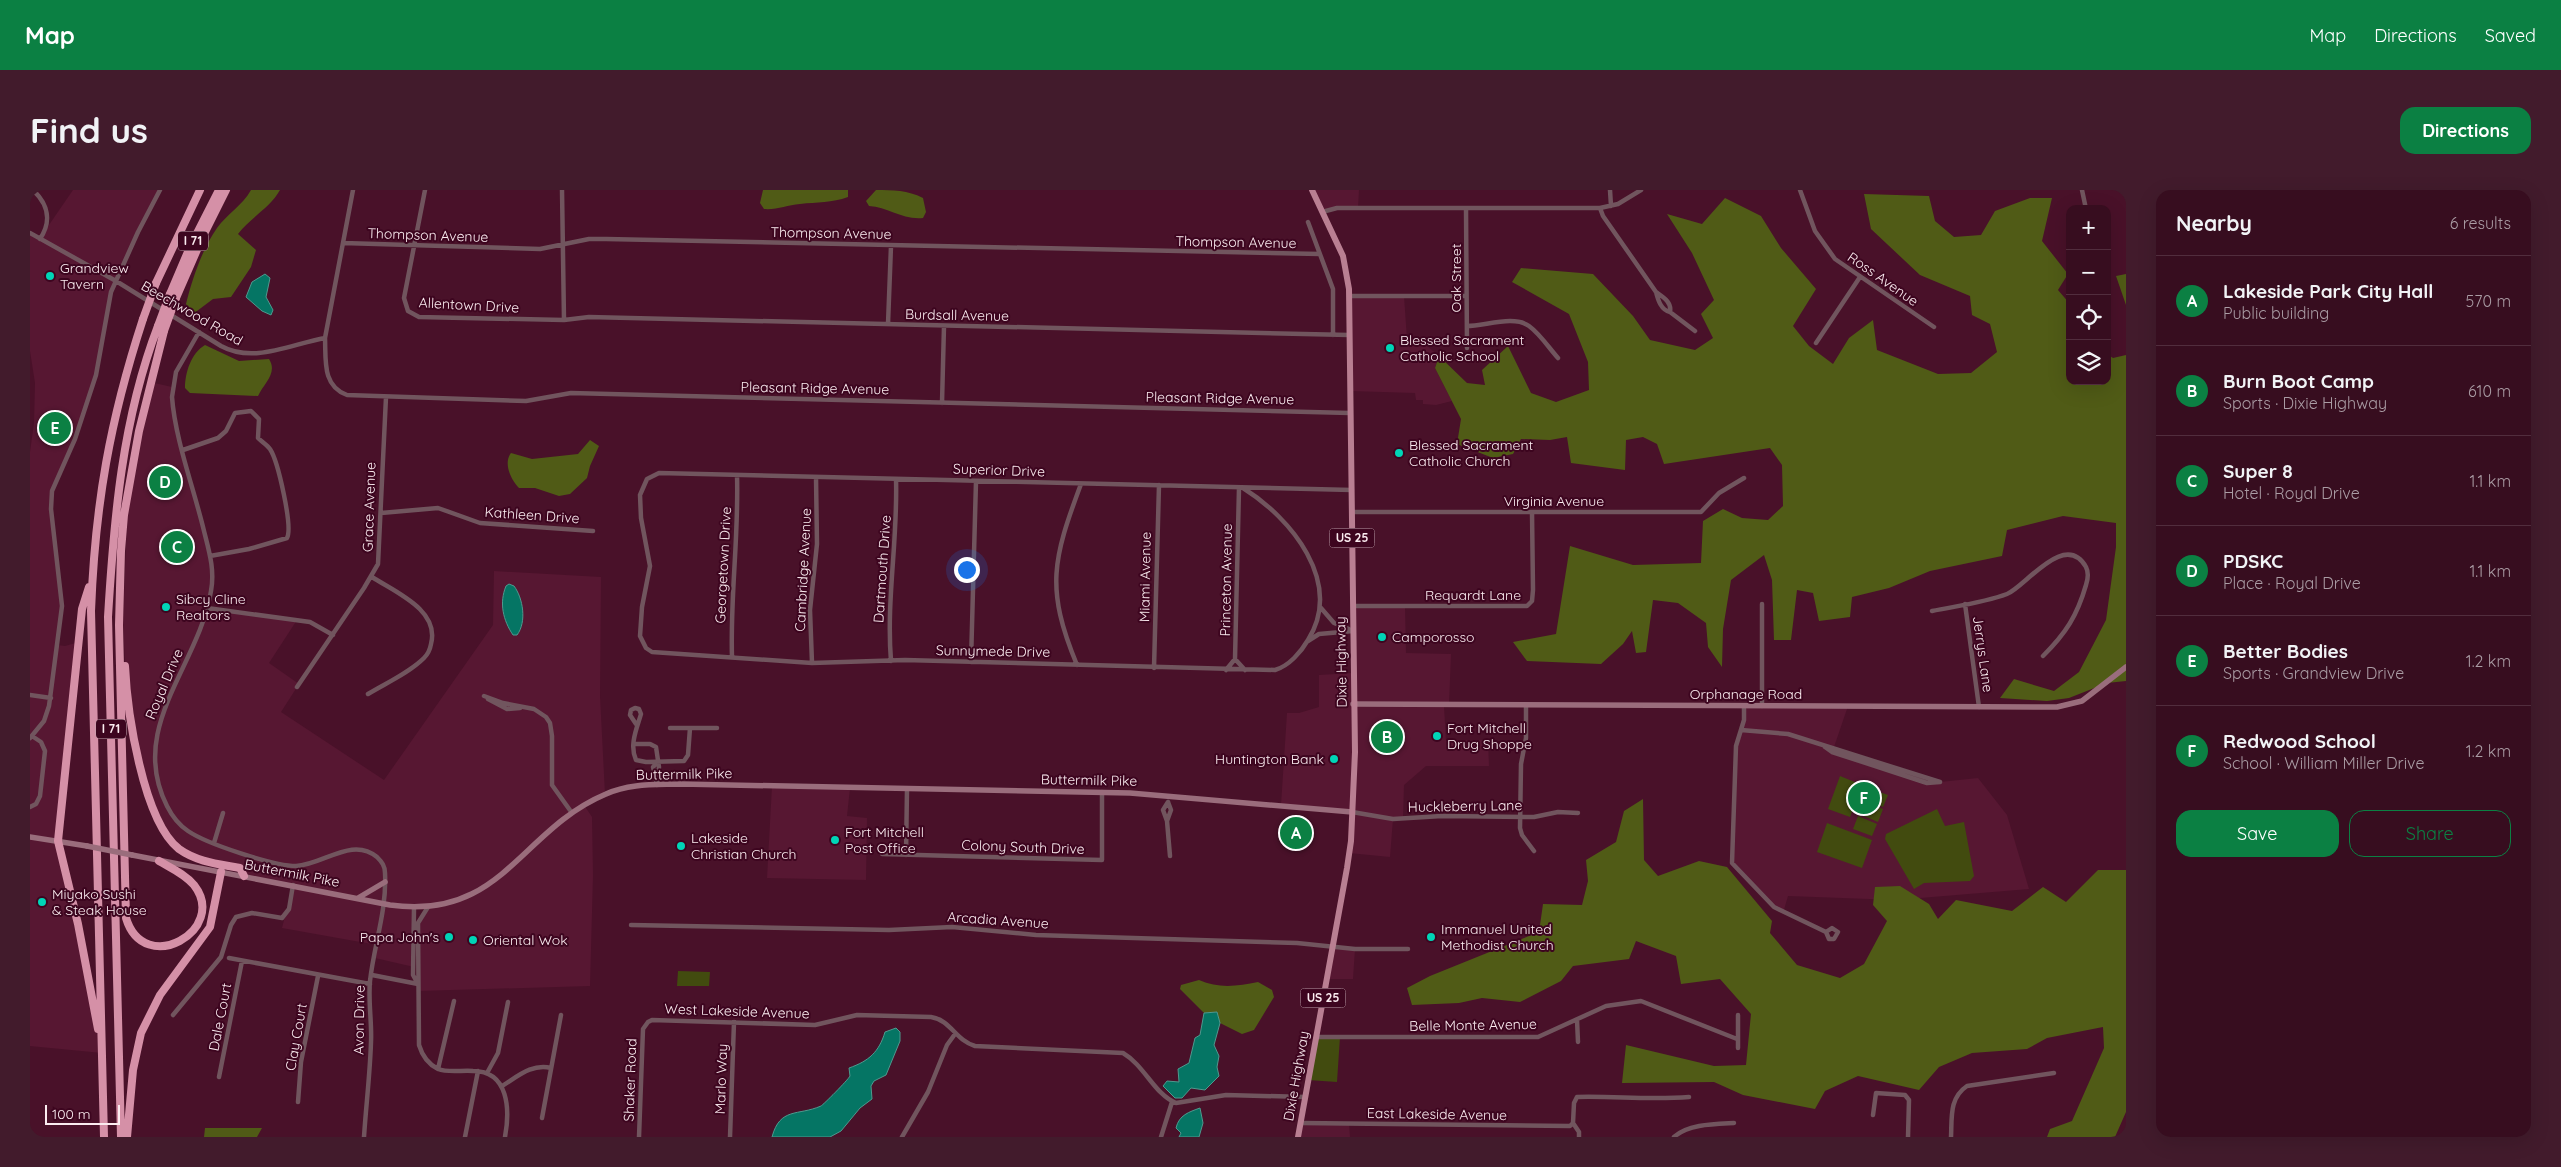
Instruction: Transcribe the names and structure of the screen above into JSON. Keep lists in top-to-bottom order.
{
  "streets": {
    "highway": ["I 71"],
    "main road": [
      "US 25",
      "Dixie Highway",
      "Orphanage Road",
      "Buttermilk Pike"
    ],
    "street": [
      "Thompson Avenue",
      "Oak Street",
      "Ross Avenue",
      "Allentown Drive",
      "Beechwood Road",
      "Burdsall Avenue",
      "Pleasant Ridge Avenue",
      "Superior Drive",
      "Virginia Avenue",
      "Grace Avenue",
      "Kathleen Drive",
      "Georgetown Drive",
      "Dartmouth Drive",
      "Cambridge Avenue",
      "Miami Avenue",
      "Princeton Avenue",
      "Requardt Lane",
      "Sunnymede Drive",
      "Jerrys Lane",
      "Royal Drive",
      "Huckleberry Lane",
      "Colony South Drive",
      "Arcadia Avenue",
      "West Lakeside Avenue",
      "Dale Court",
      "Avon Drive",
      "Belle Monte Avenue",
      "Clay Court",
      "Marlo Way",
      "Shaker Road",
      "East Lakeside Avenue"
    ]
  },
  "crossings": [
    ["Thompson Avenue", "Allentown Drive"],
    ["Allentown Drive", "Burdsall Avenue"],
    ["Beechwood Road", "Pleasant Ridge Avenue"],
    ["Beechwood Road", "Royal Drive"],
    ["Burdsall Avenue", "Dixie Highway"],
    ["Pleasant Ridge Avenue", "Grace Avenue"],
    ["Pleasant Ridge Avenue", "Dixie Highway"],
    ["Superior Drive", "Georgetown Drive"],
    ["Superior Drive", "Dartmouth Drive"],
    ["Superior Drive", "Cambridge Avenue"],
    ["Superior Drive", "Miami Avenue"],
    ["Superior Drive", "Princeton Avenue"],
    ["Superior Drive", "Sunnymede Drive"],
    ["Superior Drive", "Dixie Highway"],
    ["Virginia Avenue", "Requardt Lane"],
    ["Virginia Avenue", "Dixie Highway"],
    ["Grace Avenue", "Kathleen Drive"],
    ["Georgetown Drive", "Sunnymede Drive"],
    ["Dartmouth Drive", "Sunnymede Drive"],
    ["Cambridge Avenue", "Sunnymede Drive"],
    ["Miami Avenue", "Sunnymede Drive"],
    ["Princeton Avenue", "Sunnymede Drive"],
    ["Requardt Lane", "Dixie Highway"],
    ["Jerrys Lane", "Orphanage Road"],
    ["Dixie Highway", "Orphanage Road"],
    ["Dixie Highway", "Buttermilk Pike"],
    ["Dixie Highway", "Huckleberry Lane"],
    ["Dixie Highway", "Arcadia Avenue"],
    ["Dixie Highway", "Belle Monte Avenue"],
    ["Dixie Highway", "East Lakeside Avenue"],
    ["Royal Drive", "Buttermilk Pike"],
    ["Royal Drive", "Avon Drive"],
    ["Buttermilk Pike", "Huckleberry Lane"],
    ["Buttermilk Pike", "Colony South Drive"],
    ["Buttermilk Pike", "Avon Drive"],
    ["West Lakeside Avenue", "Marlo Way"],
    ["West Lakeside Avenue", "Shaker Road"]
  ],
  "places": [
    "Grandview Tavern",
    "Blessed Sacrament Catholic School",
    "Blessed Sacrament Catholic Church",
    "Sibcy Cline Realtors",
    "Camporosso",
    "Fort Mitchell Drug Shoppe",
    "Huntington Bank",
    "Fort Mitchell Post Office",
    "Lakeside Christian Church",
    "Miyako Sushi & Steak House",
    "Papa John's",
    "Immanuel United Methodist Church",
    "Oriental Wok"
  ],
  "scale_bar": "100 m",
  "page": {
    "header": "Map",
    "nav": ["Map", "Directions", "Saved"],
    "buttons": [
      "Directions",
      ["Save", "Share"]
    ],
    "title": "Find us",
    "heading": ["Nearby", "6 results"],
    "map_buttons": ["+", "−"],
    "list": [
      {
        "mark": "A",
        "name": "Lakeside Park City Hall",
        "note": "Public building",
        "value": "570 m"
      },
      {
        "mark": "B",
        "name": "Burn Boot Camp",
        "note": "Sports · Dixie Highway",
        "value": "610 m"
      },
      {
        "mark": "C",
        "name": "Super 8",
        "note": "Hotel · Royal Drive",
        "value": "1.1 km"
      },
      {
        "mark": "D",
        "name": "PDSKC",
        "note": "Place · Royal Drive",
        "value": "1.1 km"
      },
      {
        "mark": "E",
        "name": "Better Bodies",
        "note": "Sports · Grandview Drive",
        "value": "1.2 km"
      },
      {
        "mark": "F",
        "name": "Redwood School",
        "note": "School · William Miller Drive",
        "value": "1.2 km"
      }
    ],
    "pins": [
      "E",
      "D",
      "C",
      "B",
      "F",
      "A"
    ],
    "scale": "100 m"
  }
}
